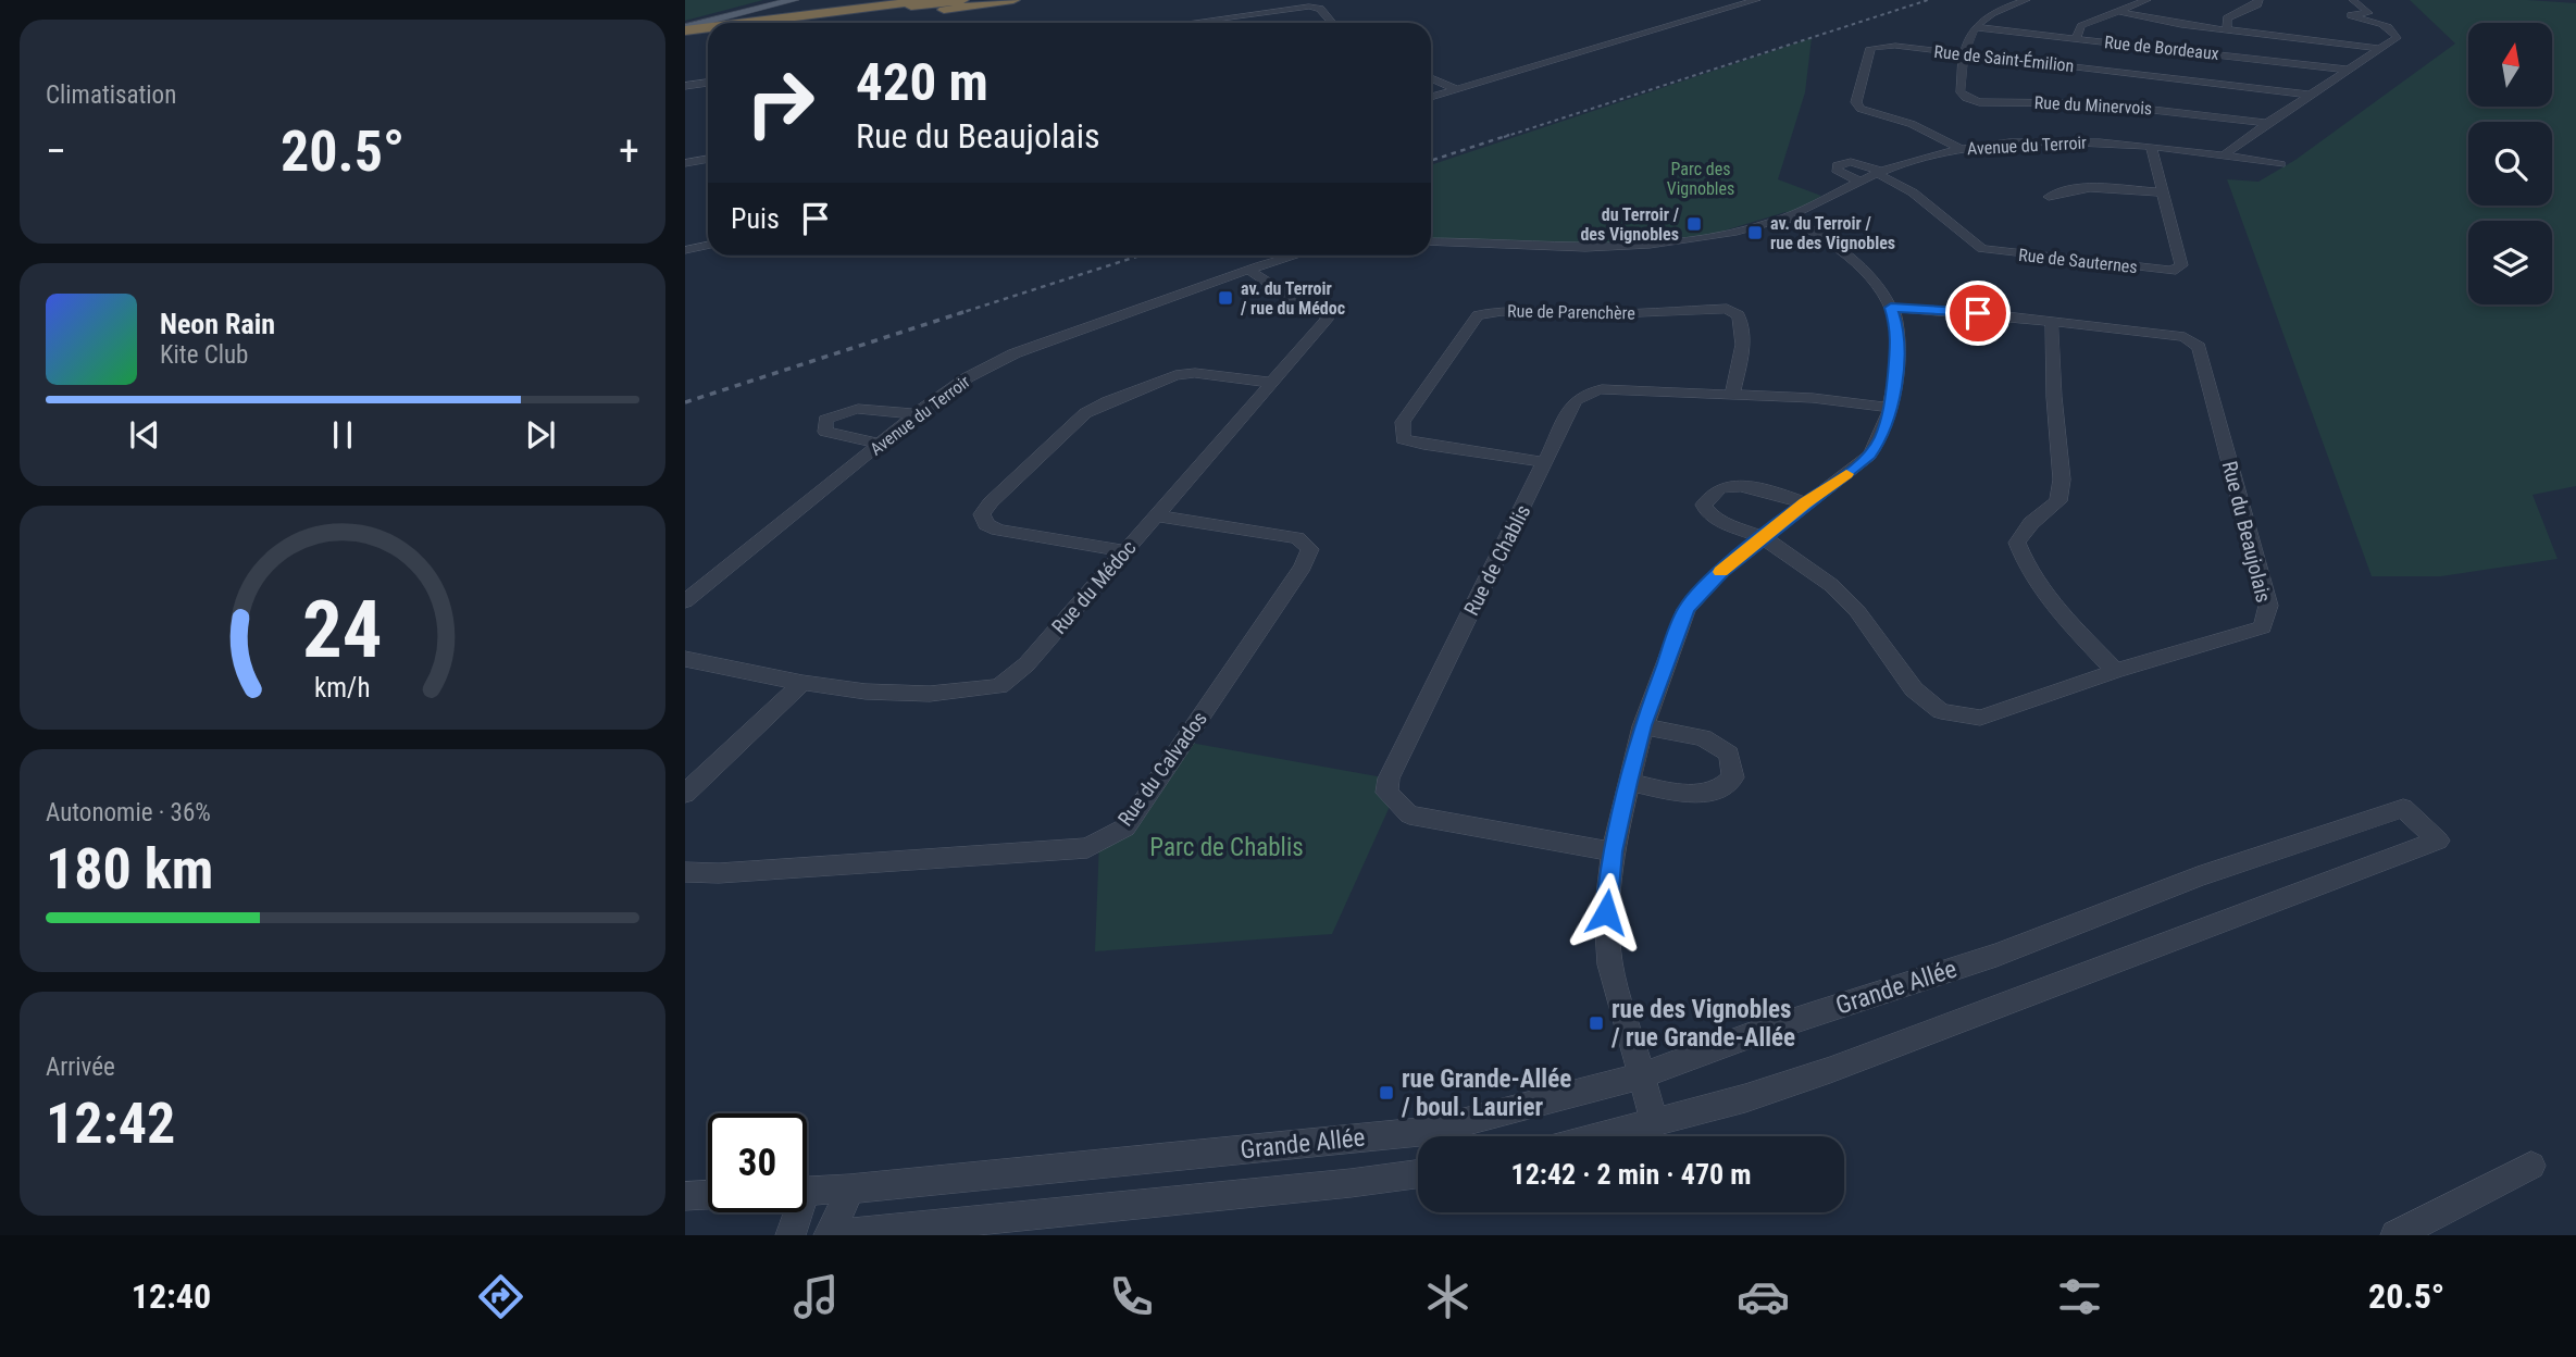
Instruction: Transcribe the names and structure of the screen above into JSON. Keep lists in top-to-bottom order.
{
  "streets": {
    "street": [
      "Rue de Bordeaux",
      "Rue de Saint-Émilion",
      "Rue du Minervois",
      "Avenue du Terroir",
      "Rue de Sauternes",
      "Rue de Parenchère",
      "Rue du Beaujolais",
      "Rue de Chablis",
      "Rue du Médoc",
      "Rue du Calvados",
      "Grande Allée"
    ]
  },
  "crossings": [
    ["Rue de Saint-Émilion", "Rue du Minervois"],
    ["Rue de Saint-Émilion", "Avenue du Terroir"],
    ["Avenue du Terroir", "Rue de Sauternes"],
    ["Avenue du Terroir", "Rue du Médoc"],
    ["Rue de Parenchère", "Rue de Chablis"],
    ["Rue du Médoc", "Rue du Calvados"]
  ],
  "parks": ["Parc des Vignobles", "Parc de Chablis"],
  "places": {
    "transit": [
      "du Terroir / des Vignobles",
      "av. du Terroir / rue des Vignobles",
      "av. du Terroir / rue du Médoc",
      "rue des Vignobles / rue Grande-Allée",
      "rue Grande-Allée / boul. Laurier"
    ]
  },
  "north": "top",
  "page": {
    "tile": [
      "Climatisation",
      ["Autonomie · 36%", "180 km"],
      ["Arrivée", "12:42"]
    ],
    "turn": ["420 m", "Rue du Beaujolais"],
    "heat": ["−", "20.5°", "+"],
    "then": "Puis",
    "song": ["Neon Rain", "Kite Club"],
    "limit": "30",
    "trip": "12:42 · 2 min · 470 m",
    "tabs": ["12:40", "20.5°"],
    "gauge": ["24", "km/h"]
  }
}
